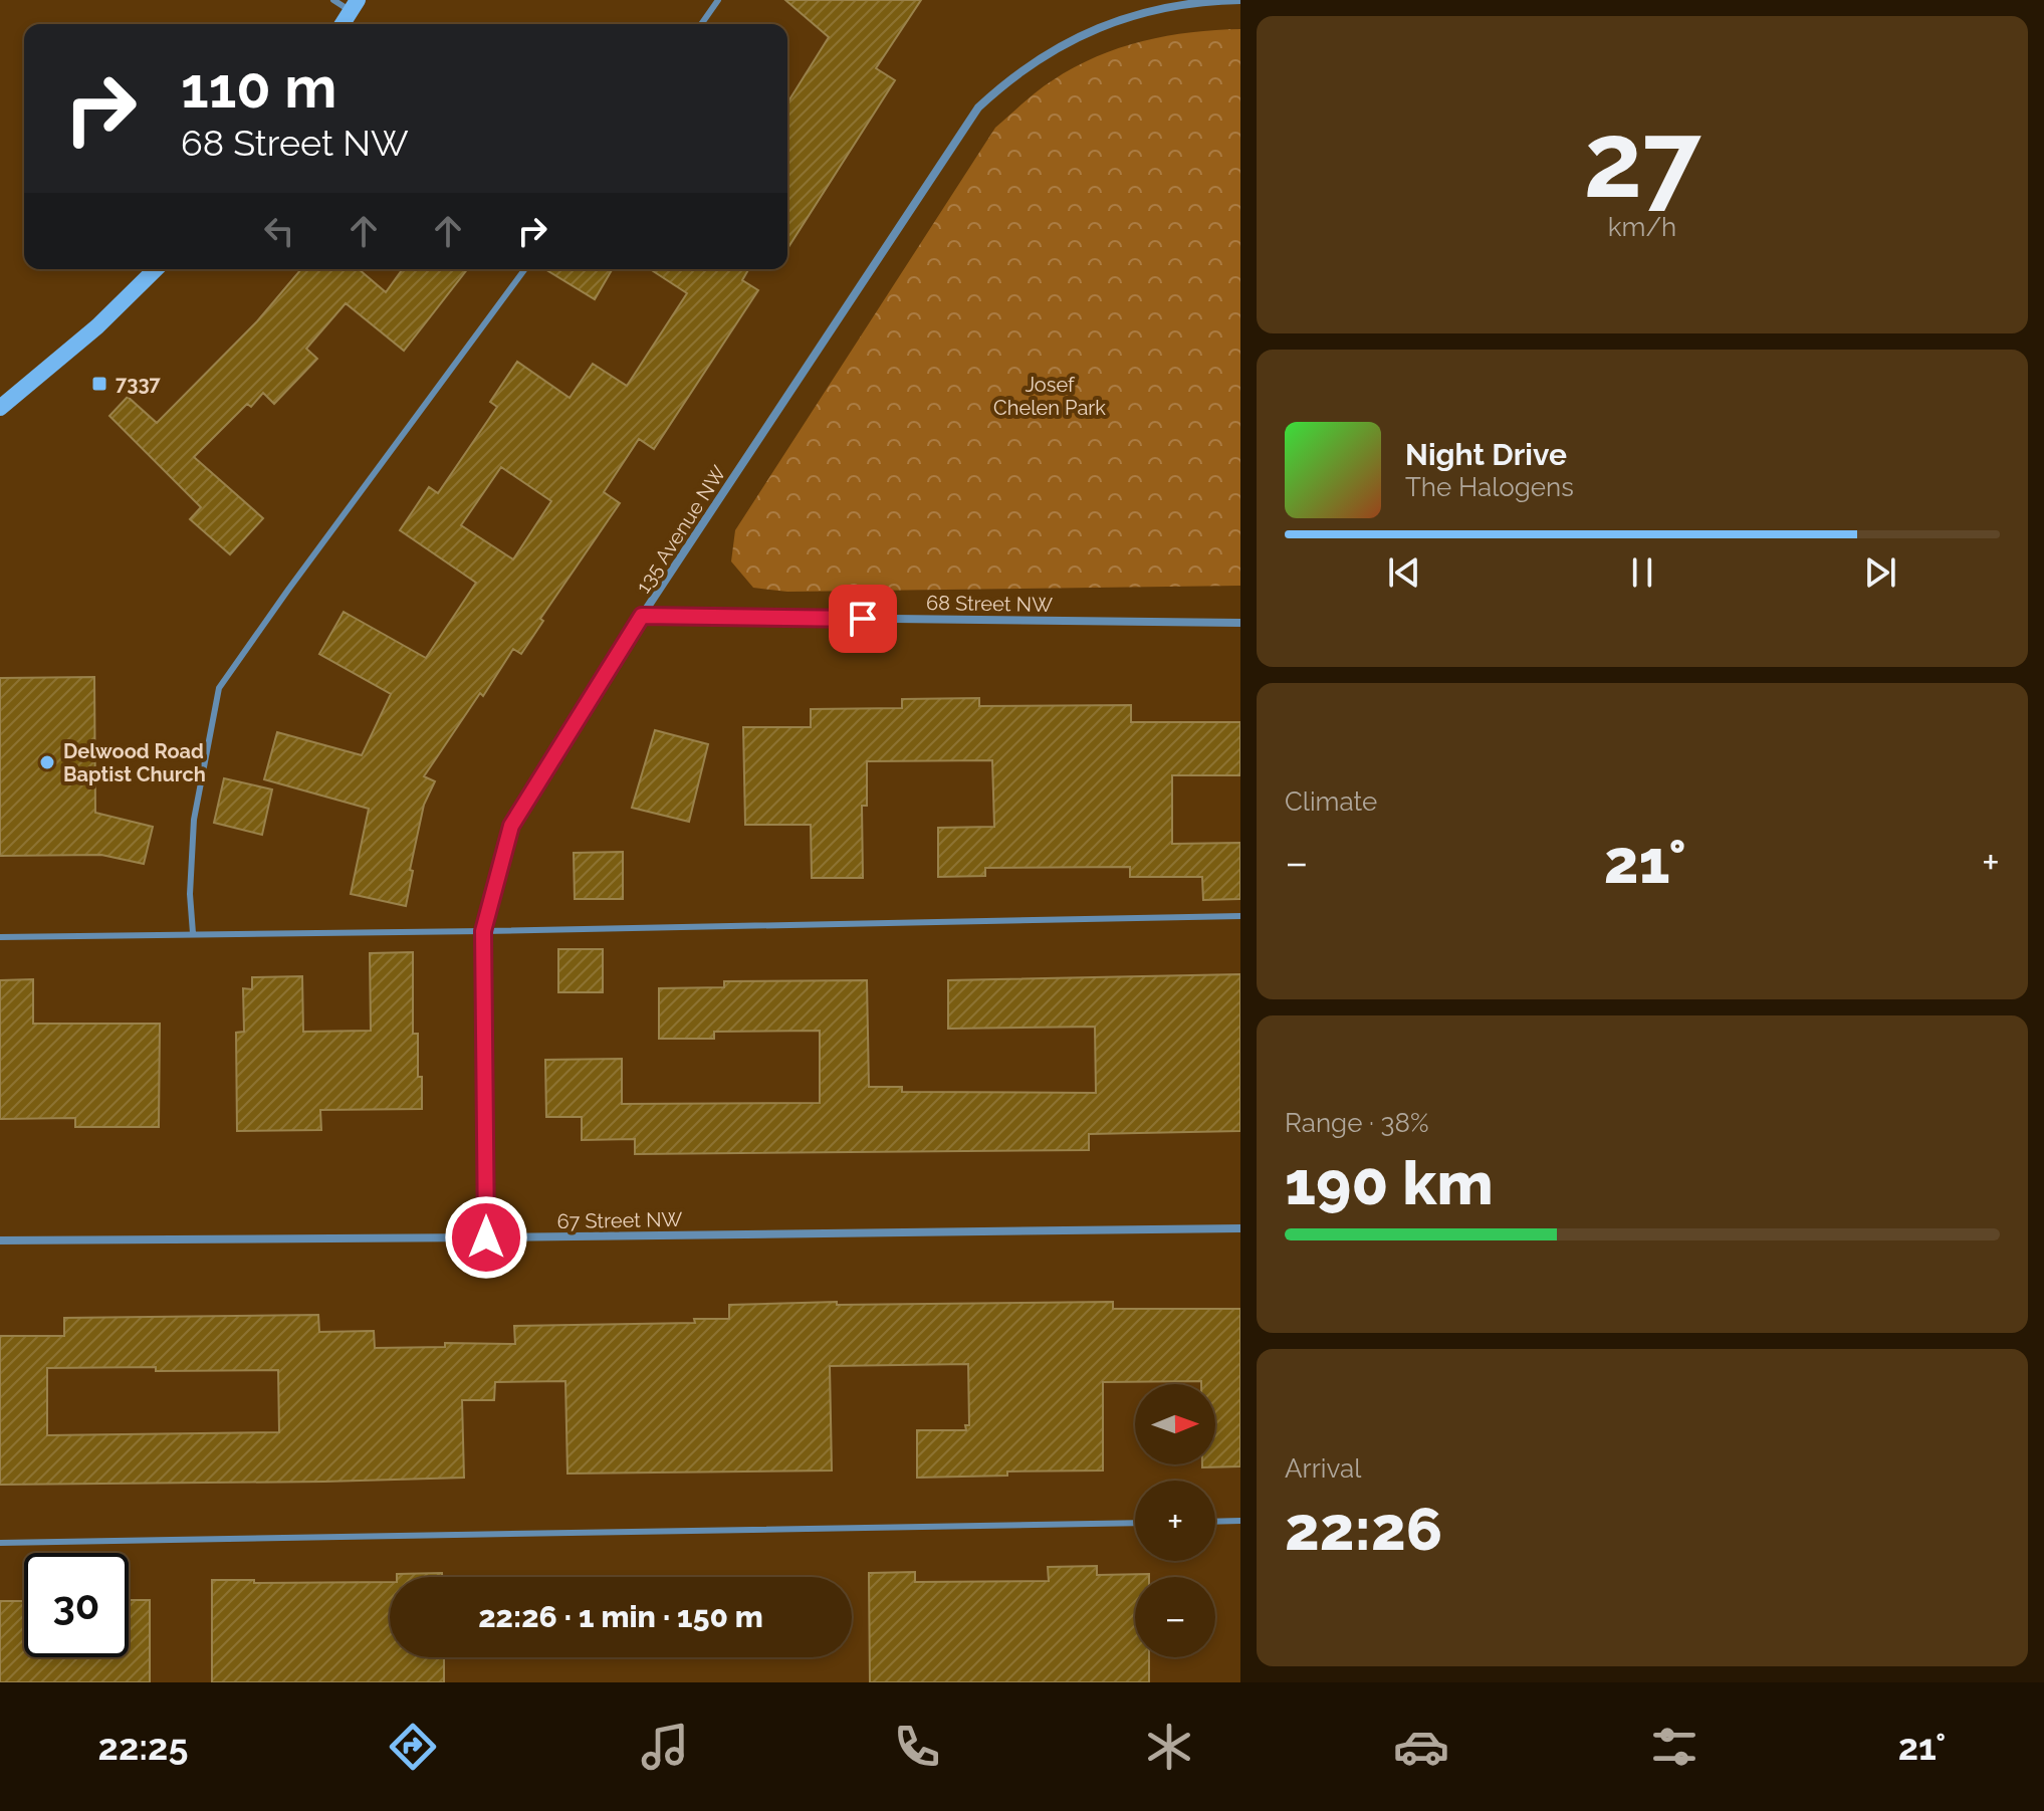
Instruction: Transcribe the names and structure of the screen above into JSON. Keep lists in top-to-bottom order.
{
  "streets": {
    "street": ["135 Avenue NW", "68 Street NW", "67 Street NW"]
  },
  "crossings": [
    ["135 Avenue NW", "68 Street NW"],
    ["135 Avenue NW", "67 Street NW"]
  ],
  "parks": ["Josef Chelen Park"],
  "places": {
    "transit": ["7337"],
    "other": ["Delwood Road Baptist Church"]
  },
  "north": "right",
  "page": {
    "tile": [
      ["27", "km/h"],
      "Climate",
      ["Range · 38%", "190 km"],
      ["Arrival", "22:26"]
    ],
    "turn": ["110 m", "68 Street NW"],
    "song": ["Night Drive", "The Halogens"],
    "heat": ["−", "21°", "+"],
    "map_buttons": ["+", "−"],
    "limit": "30",
    "trip": "22:26 · 1 min · 150 m",
    "tabs": ["22:25", "21°"]
  }
}
